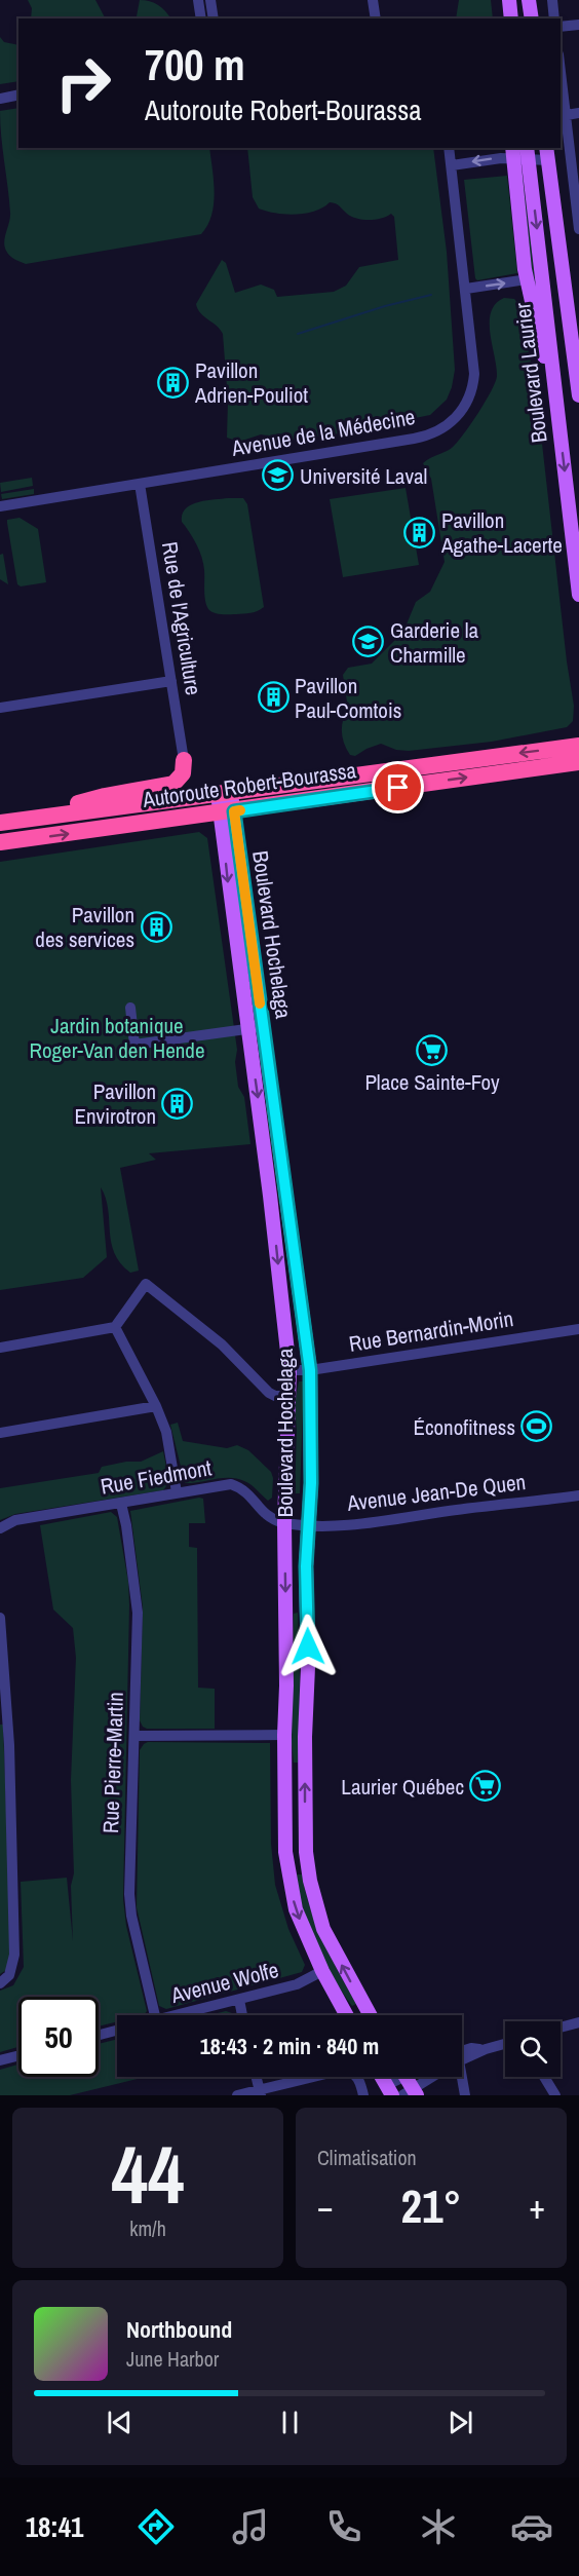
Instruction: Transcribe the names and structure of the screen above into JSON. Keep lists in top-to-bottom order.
{
  "streets": {
    "highway": ["Autoroute Robert-Bourassa"],
    "main road": ["Boulevard Laurier", "Boulevard Hochelaga"],
    "street": [
      "Avenue de la Médecine",
      "Rue de l'Agriculture",
      "Rue Bernardin-Morin",
      "Rue Fiedmont",
      "Avenue Jean-De Quen",
      "Rue Pierre-Martin",
      "Avenue Wolfe"
    ]
  },
  "crossings": [
    ["Avenue de la Médecine", "Rue de l'Agriculture"],
    ["Autoroute Robert-Bourassa", "Boulevard Hochelaga"],
    ["Boulevard Hochelaga", "Rue Bernardin-Morin"],
    ["Boulevard Hochelaga", "Rue Fiedmont"],
    ["Boulevard Hochelaga", "Avenue Jean-De Quen"],
    ["Boulevard Hochelaga", "Avenue Wolfe"],
    ["Rue Fiedmont", "Avenue Jean-De Quen"],
    ["Rue Fiedmont", "Rue Pierre-Martin"]
  ],
  "parks": ["Jardin botanique Roger-Van den Hende"],
  "places": {
    "building": [
      "Pavillon Adrien-Pouliot",
      "Pavillon Agathe-Lacerte",
      "Pavillon Paul-Comtois",
      "Pavillon des services",
      "Pavillon Envirotron"
    ],
    "school or university": ["Université Laval", "Garderie la Charmille"],
    "supermarket": ["Place Sainte-Foy", "Laurier Québec"],
    "sports": ["Éconofitness"]
  },
  "page": {
    "turn": ["700 m", "Autoroute Robert-Bourassa"],
    "limit": "50",
    "trip": "18:43 · 2 min · 840 m",
    "tile": [
      ["44", "km/h"],
      "Climatisation"
    ],
    "heat": ["−", "21°", "+"],
    "song": ["Northbound", "June Harbor"],
    "tabs": "18:41"
  }
}
